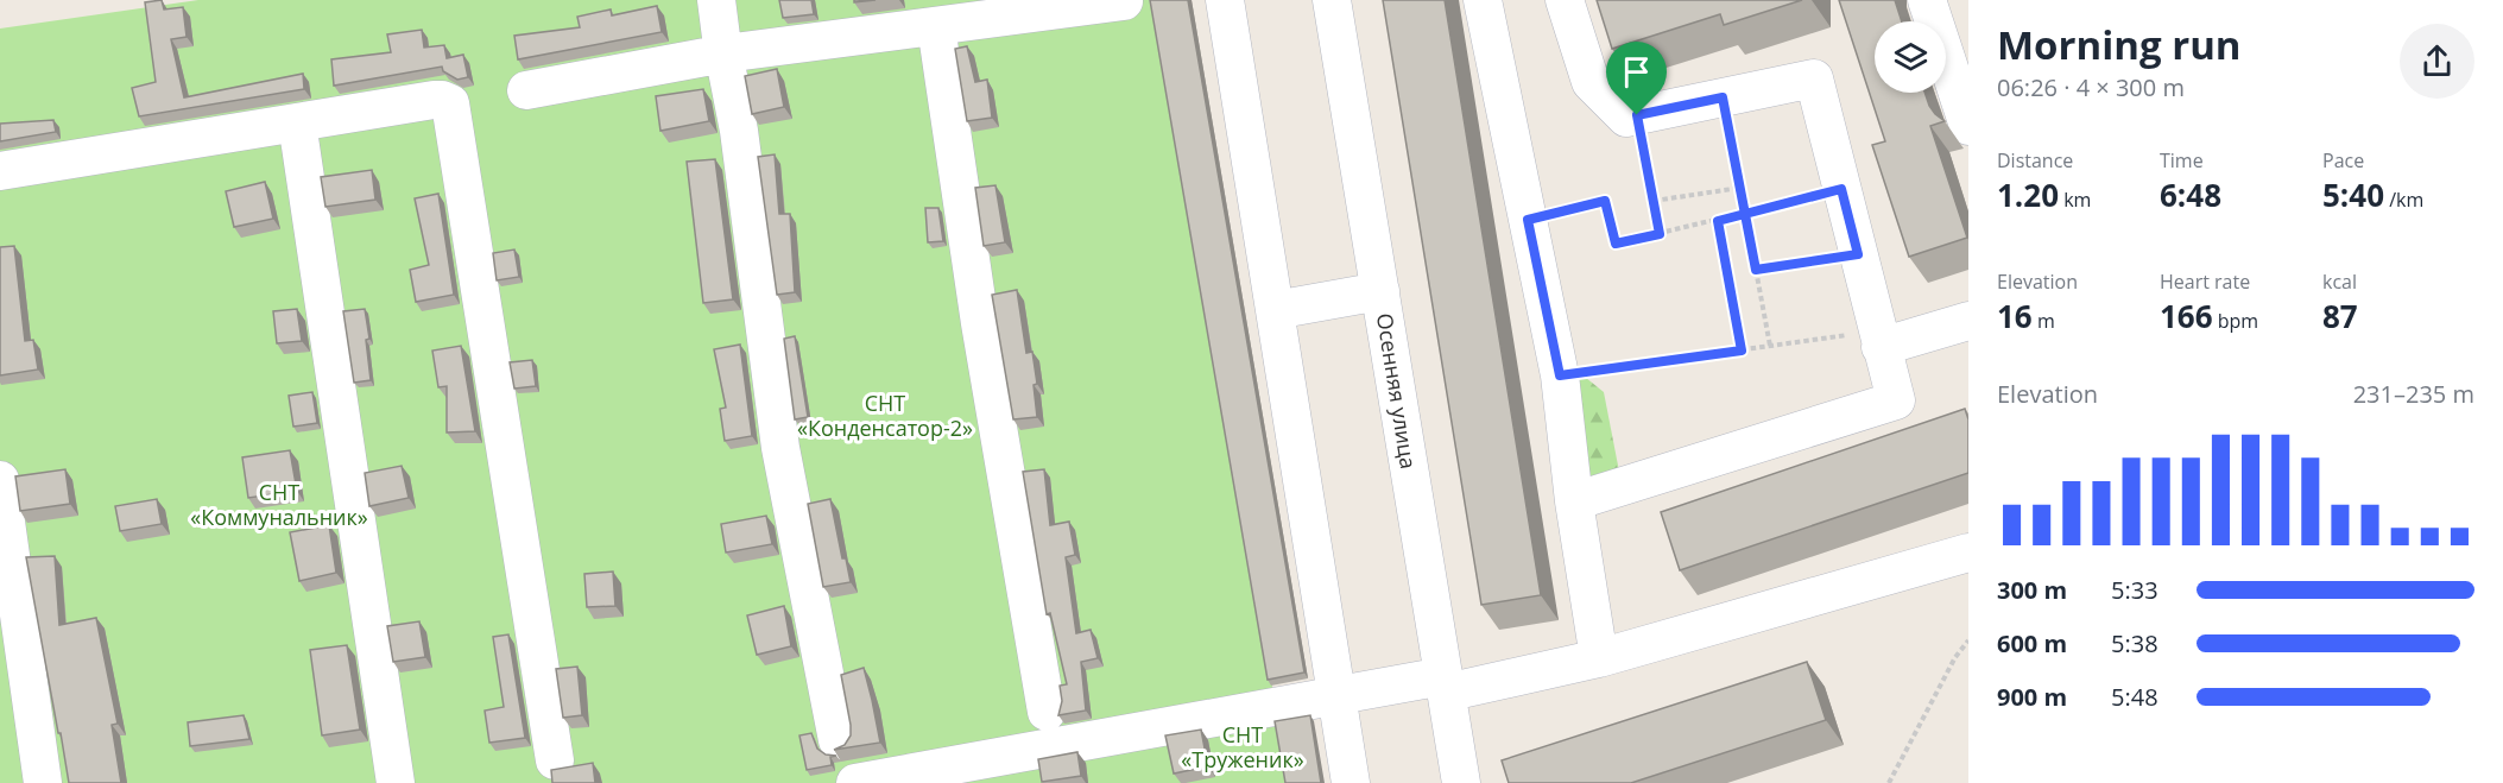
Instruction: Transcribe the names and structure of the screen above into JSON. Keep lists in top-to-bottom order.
{
  "streets": {
    "street": ["Осенняя улица"]
  },
  "parks": ["СНТ «Конденсатор-2»", "СНТ «Коммунальник»", "СНТ «Труженик»"],
  "page": {
    "heading": ["Morning run", "06:26 · 4 × 300 m"],
    "stats": [
      ["Distance", "1.20 km"],
      ["Time", "6:48"],
      ["Pace", "5:40 /km"],
      ["Elevation", "16 m"],
      ["Heart rate", "166 bpm"],
      ["kcal", "87"]
    ],
    "chart": ["Elevation", "231–235 m"],
    "list": [
      {
        "name": "300 m",
        "note": "5:33"
      },
      {
        "name": "600 m",
        "note": "5:38"
      },
      {
        "name": "900 m",
        "note": "5:48"
      }
    ]
  }
}
